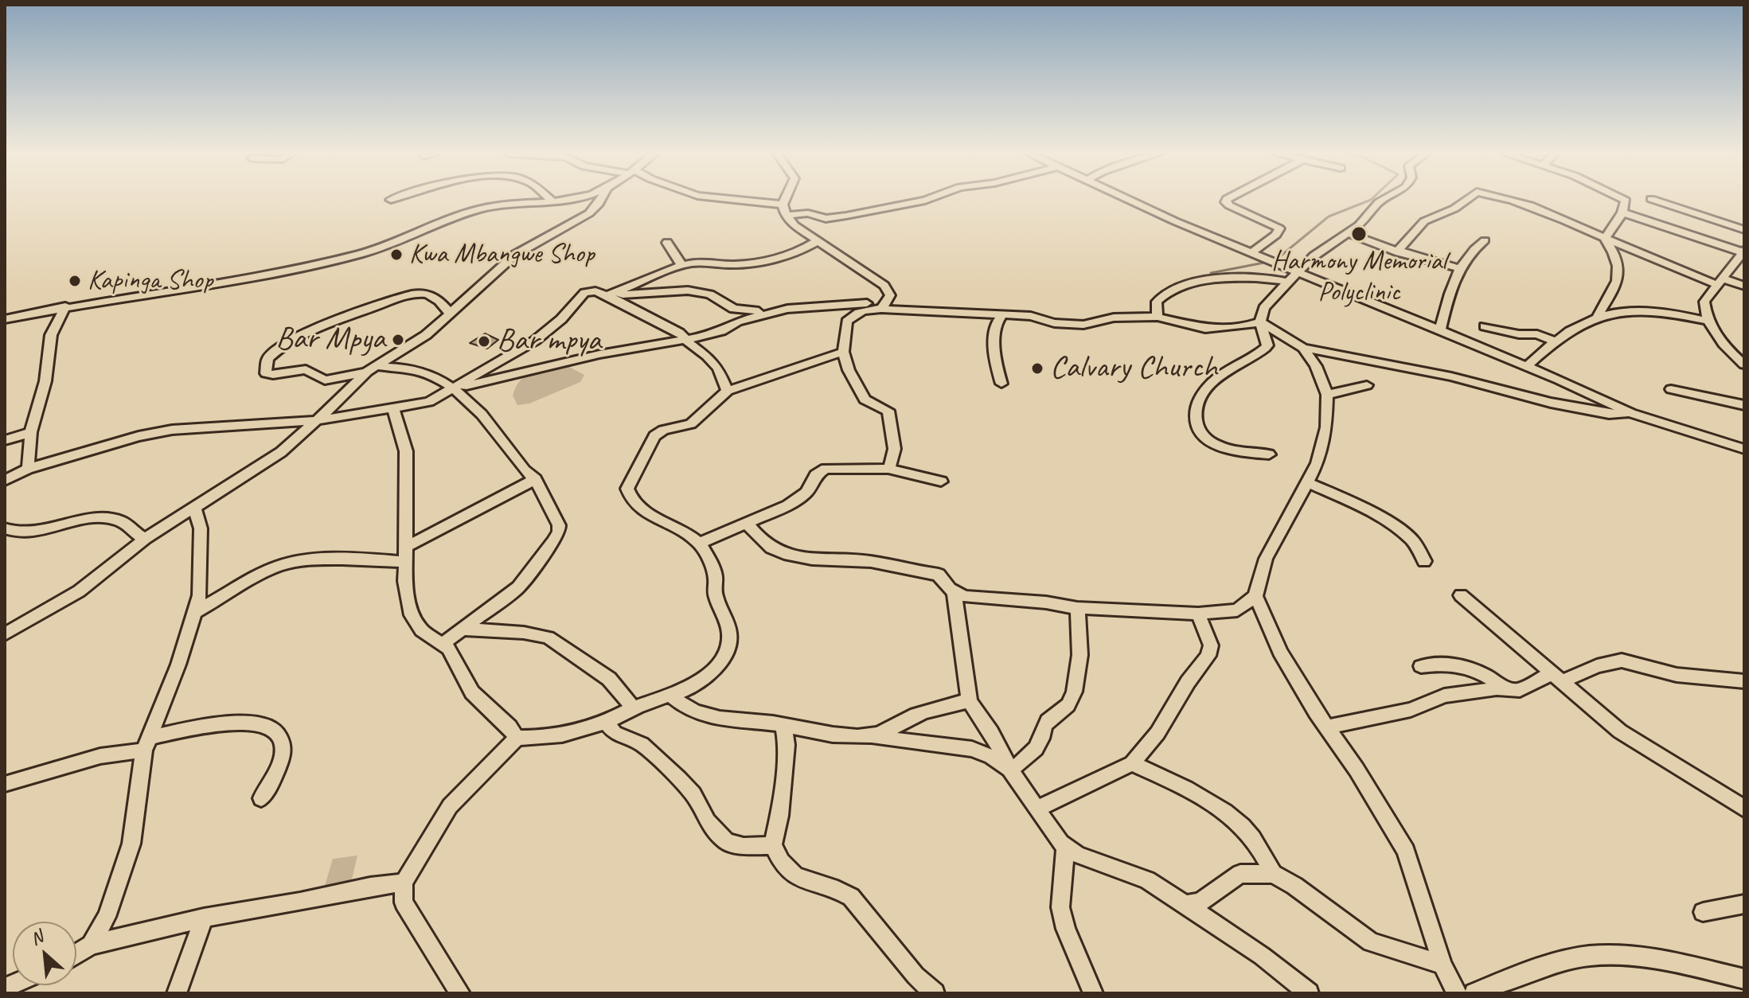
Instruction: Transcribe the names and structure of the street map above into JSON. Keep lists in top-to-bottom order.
{
  "places": [
    "Harmony Memorial Polyclinic",
    "Kwa Mbangwe Shop",
    "Kapinga Shop",
    "Bar Mpya",
    "Bar mpya",
    "Calvary Church"
  ],
  "north": "top left"
}
